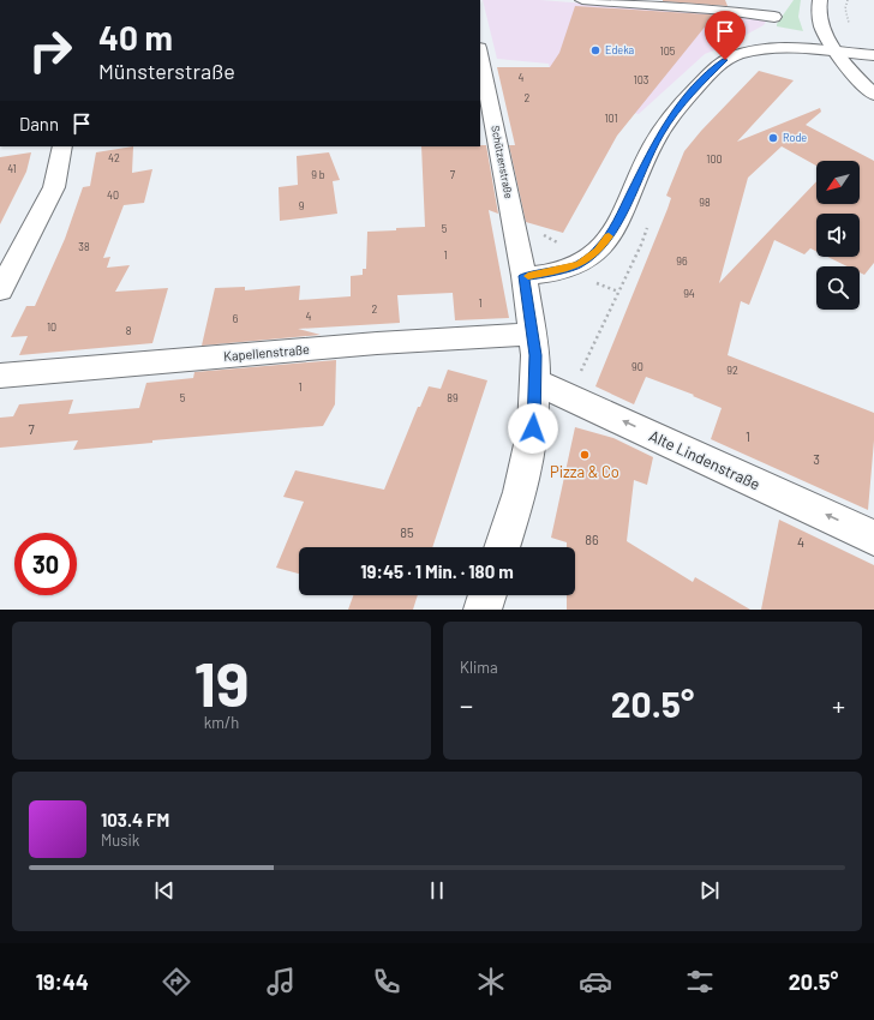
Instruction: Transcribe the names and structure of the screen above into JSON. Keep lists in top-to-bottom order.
{
  "streets": {
    "street": ["Schützenstraße", "Kapellenstraße", "Alte Lindenstraße"]
  },
  "crossings": [
    ["Schützenstraße", "Kapellenstraße"],
    ["Schützenstraße", "Alte Lindenstraße"]
  ],
  "one_way": ["Alte Lindenstraße"],
  "places": ["Edeka", "Rode", "Pizza & Co"],
  "house_numbers": [
    "105",
    "4",
    "103",
    "2",
    "101",
    "42",
    "100",
    "41",
    "9 b",
    "7",
    "40",
    "98",
    "9",
    "5",
    "38",
    "1",
    "96",
    "94",
    "1",
    "2",
    "4",
    "6",
    "10",
    "8",
    "90",
    "92",
    "1",
    "5",
    "89",
    "7",
    "1",
    "3",
    "85",
    "86",
    "4"
  ],
  "north": "bottom left",
  "page": {
    "turn": ["40 m", "Münsterstraße"],
    "then": "Dann",
    "limit": "30",
    "trip": "19:45 · 1 Min. · 180 m",
    "tile": [
      ["19", "km/h"],
      "Klima"
    ],
    "heat": ["−", "20.5°", "+"],
    "song": ["103.4 FM", "Musik"],
    "tabs": ["19:44", "20.5°"]
  }
}
